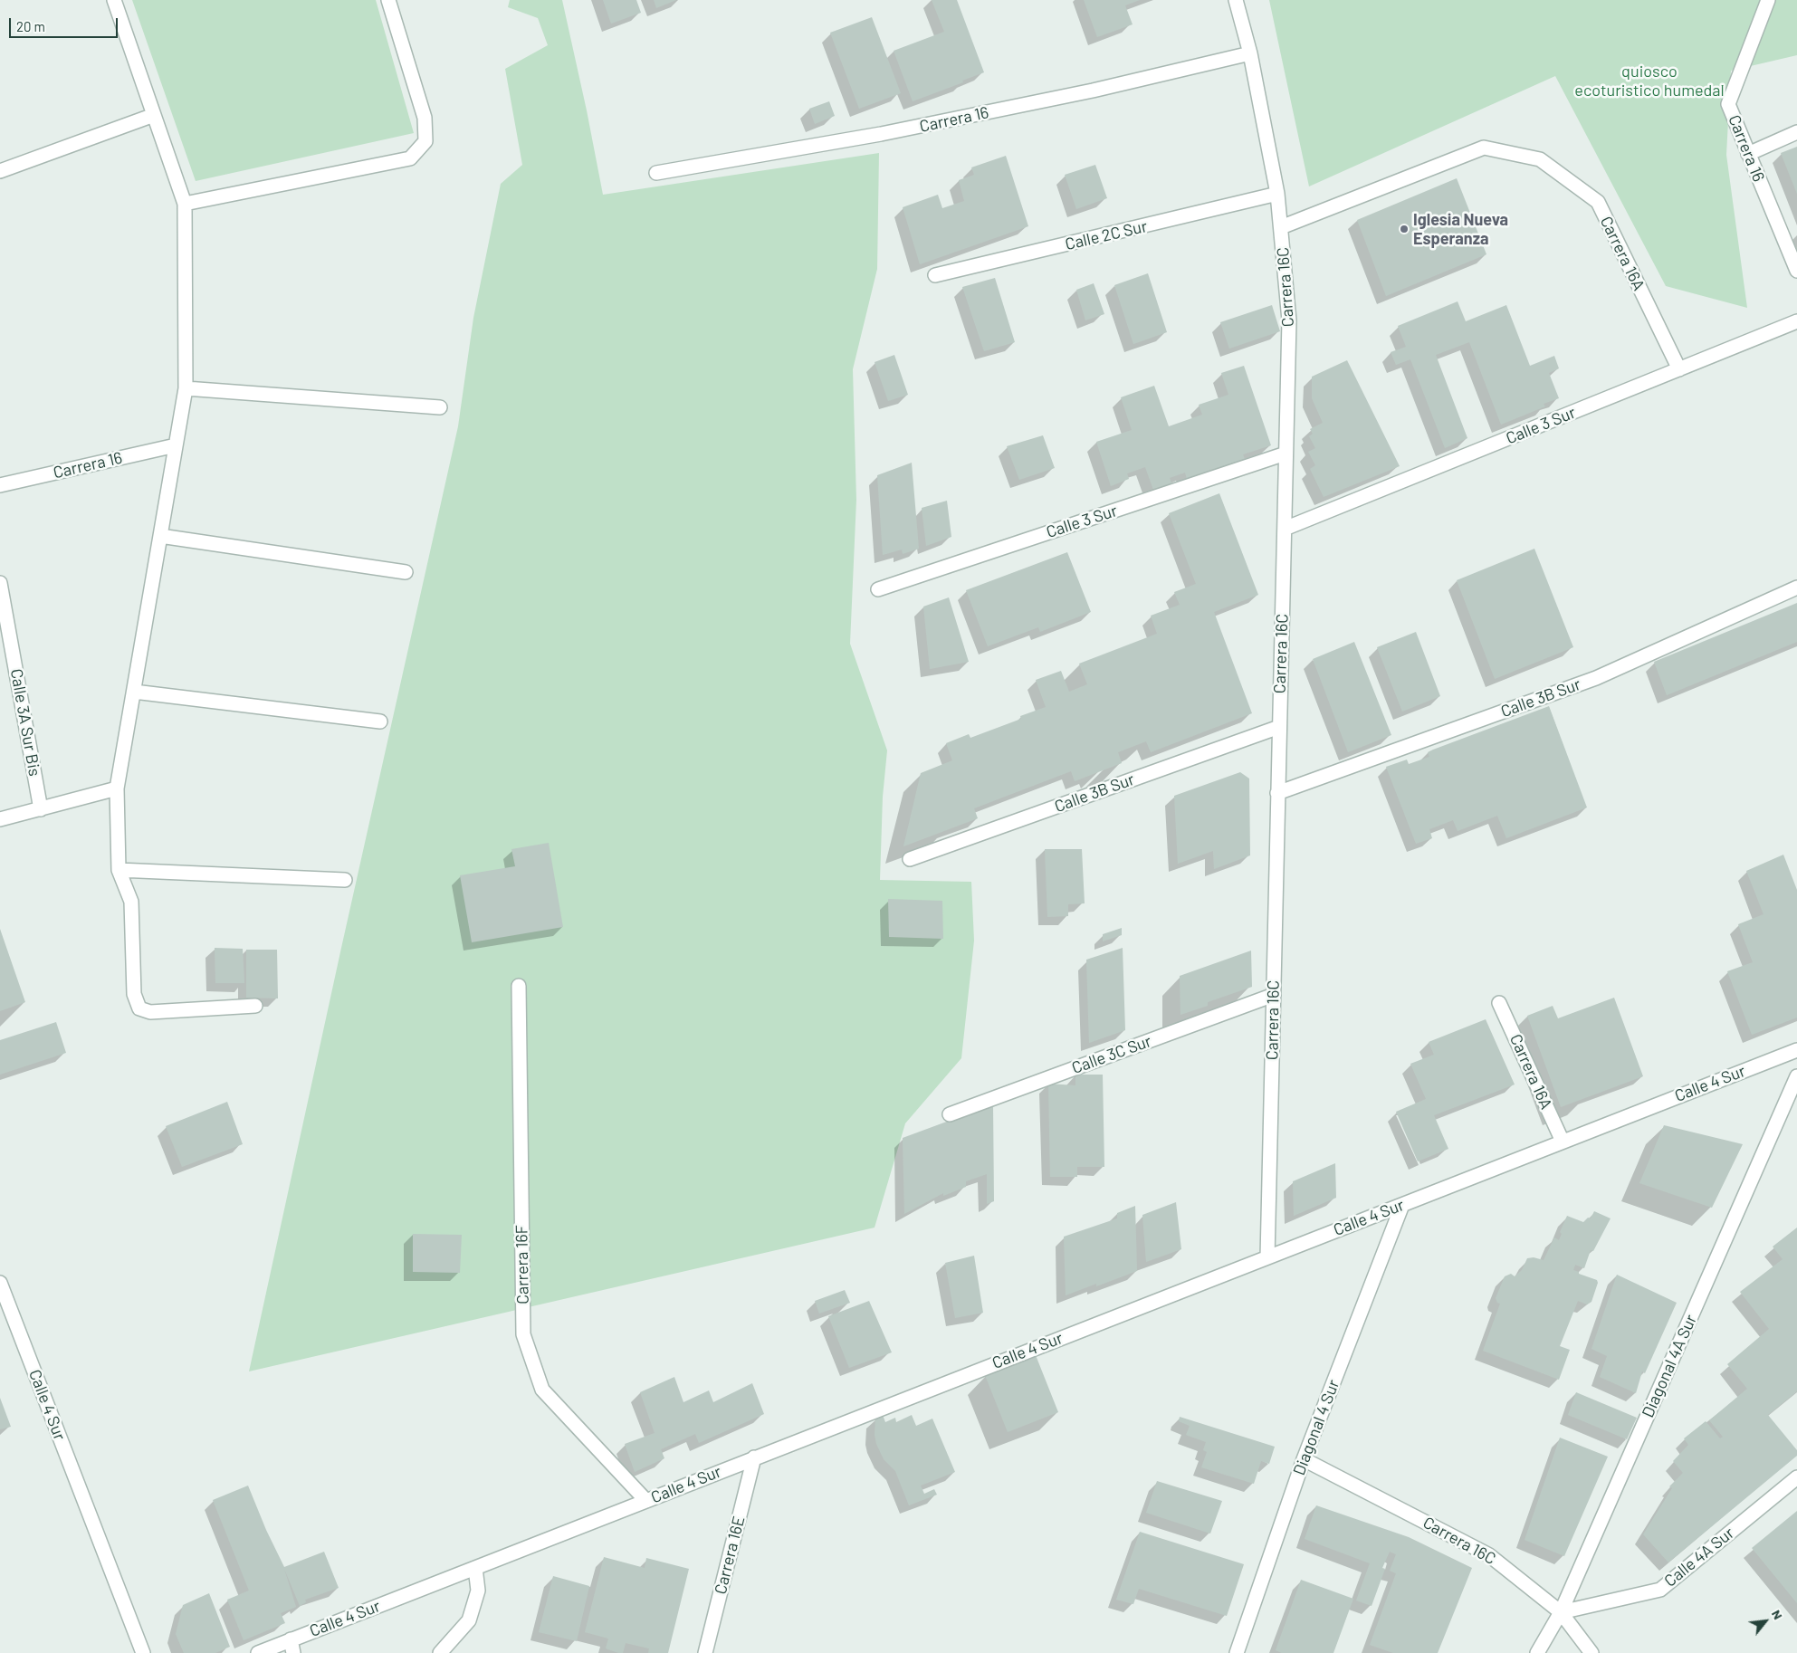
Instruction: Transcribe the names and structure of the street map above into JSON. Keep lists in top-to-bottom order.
{
  "streets": {
    "street": [
      "Carrera 16",
      "Calle 2C Sur",
      "Carrera 16A",
      "Carrera 16C",
      "Calle 3 Sur",
      "Calle 3B Sur",
      "Calle 3A Sur Bis",
      "Calle 3C Sur",
      "Calle 4 Sur",
      "Carrera 16F",
      "Diagonal 4A Sur",
      "Diagonal 4 Sur",
      "Carrera 16E",
      "Calle 4A Sur"
    ]
  },
  "crossings": [
    ["Carrera 16", "Carrera 16C"],
    ["Calle 2C Sur", "Carrera 16C"],
    ["Carrera 16A", "Carrera 16C"],
    ["Carrera 16A", "Calle 3 Sur"],
    ["Carrera 16A", "Calle 4 Sur"],
    ["Carrera 16C", "Calle 3 Sur"],
    ["Carrera 16C", "Calle 3B Sur"],
    ["Carrera 16C", "Calle 3C Sur"],
    ["Carrera 16C", "Calle 4 Sur"],
    ["Carrera 16C", "Diagonal 4A Sur"],
    ["Carrera 16C", "Diagonal 4 Sur"],
    ["Carrera 16C", "Calle 4A Sur"],
    ["Calle 4 Sur", "Carrera 16F"],
    ["Calle 4 Sur", "Diagonal 4 Sur"],
    ["Calle 4 Sur", "Carrera 16E"],
    ["Diagonal 4A Sur", "Calle 4A Sur"]
  ],
  "parks": ["quiosco ecoturistico humedal"],
  "places": ["Iglesia Nueva Esperanza"],
  "scale_bar": "20 m",
  "north": "top right"
}
